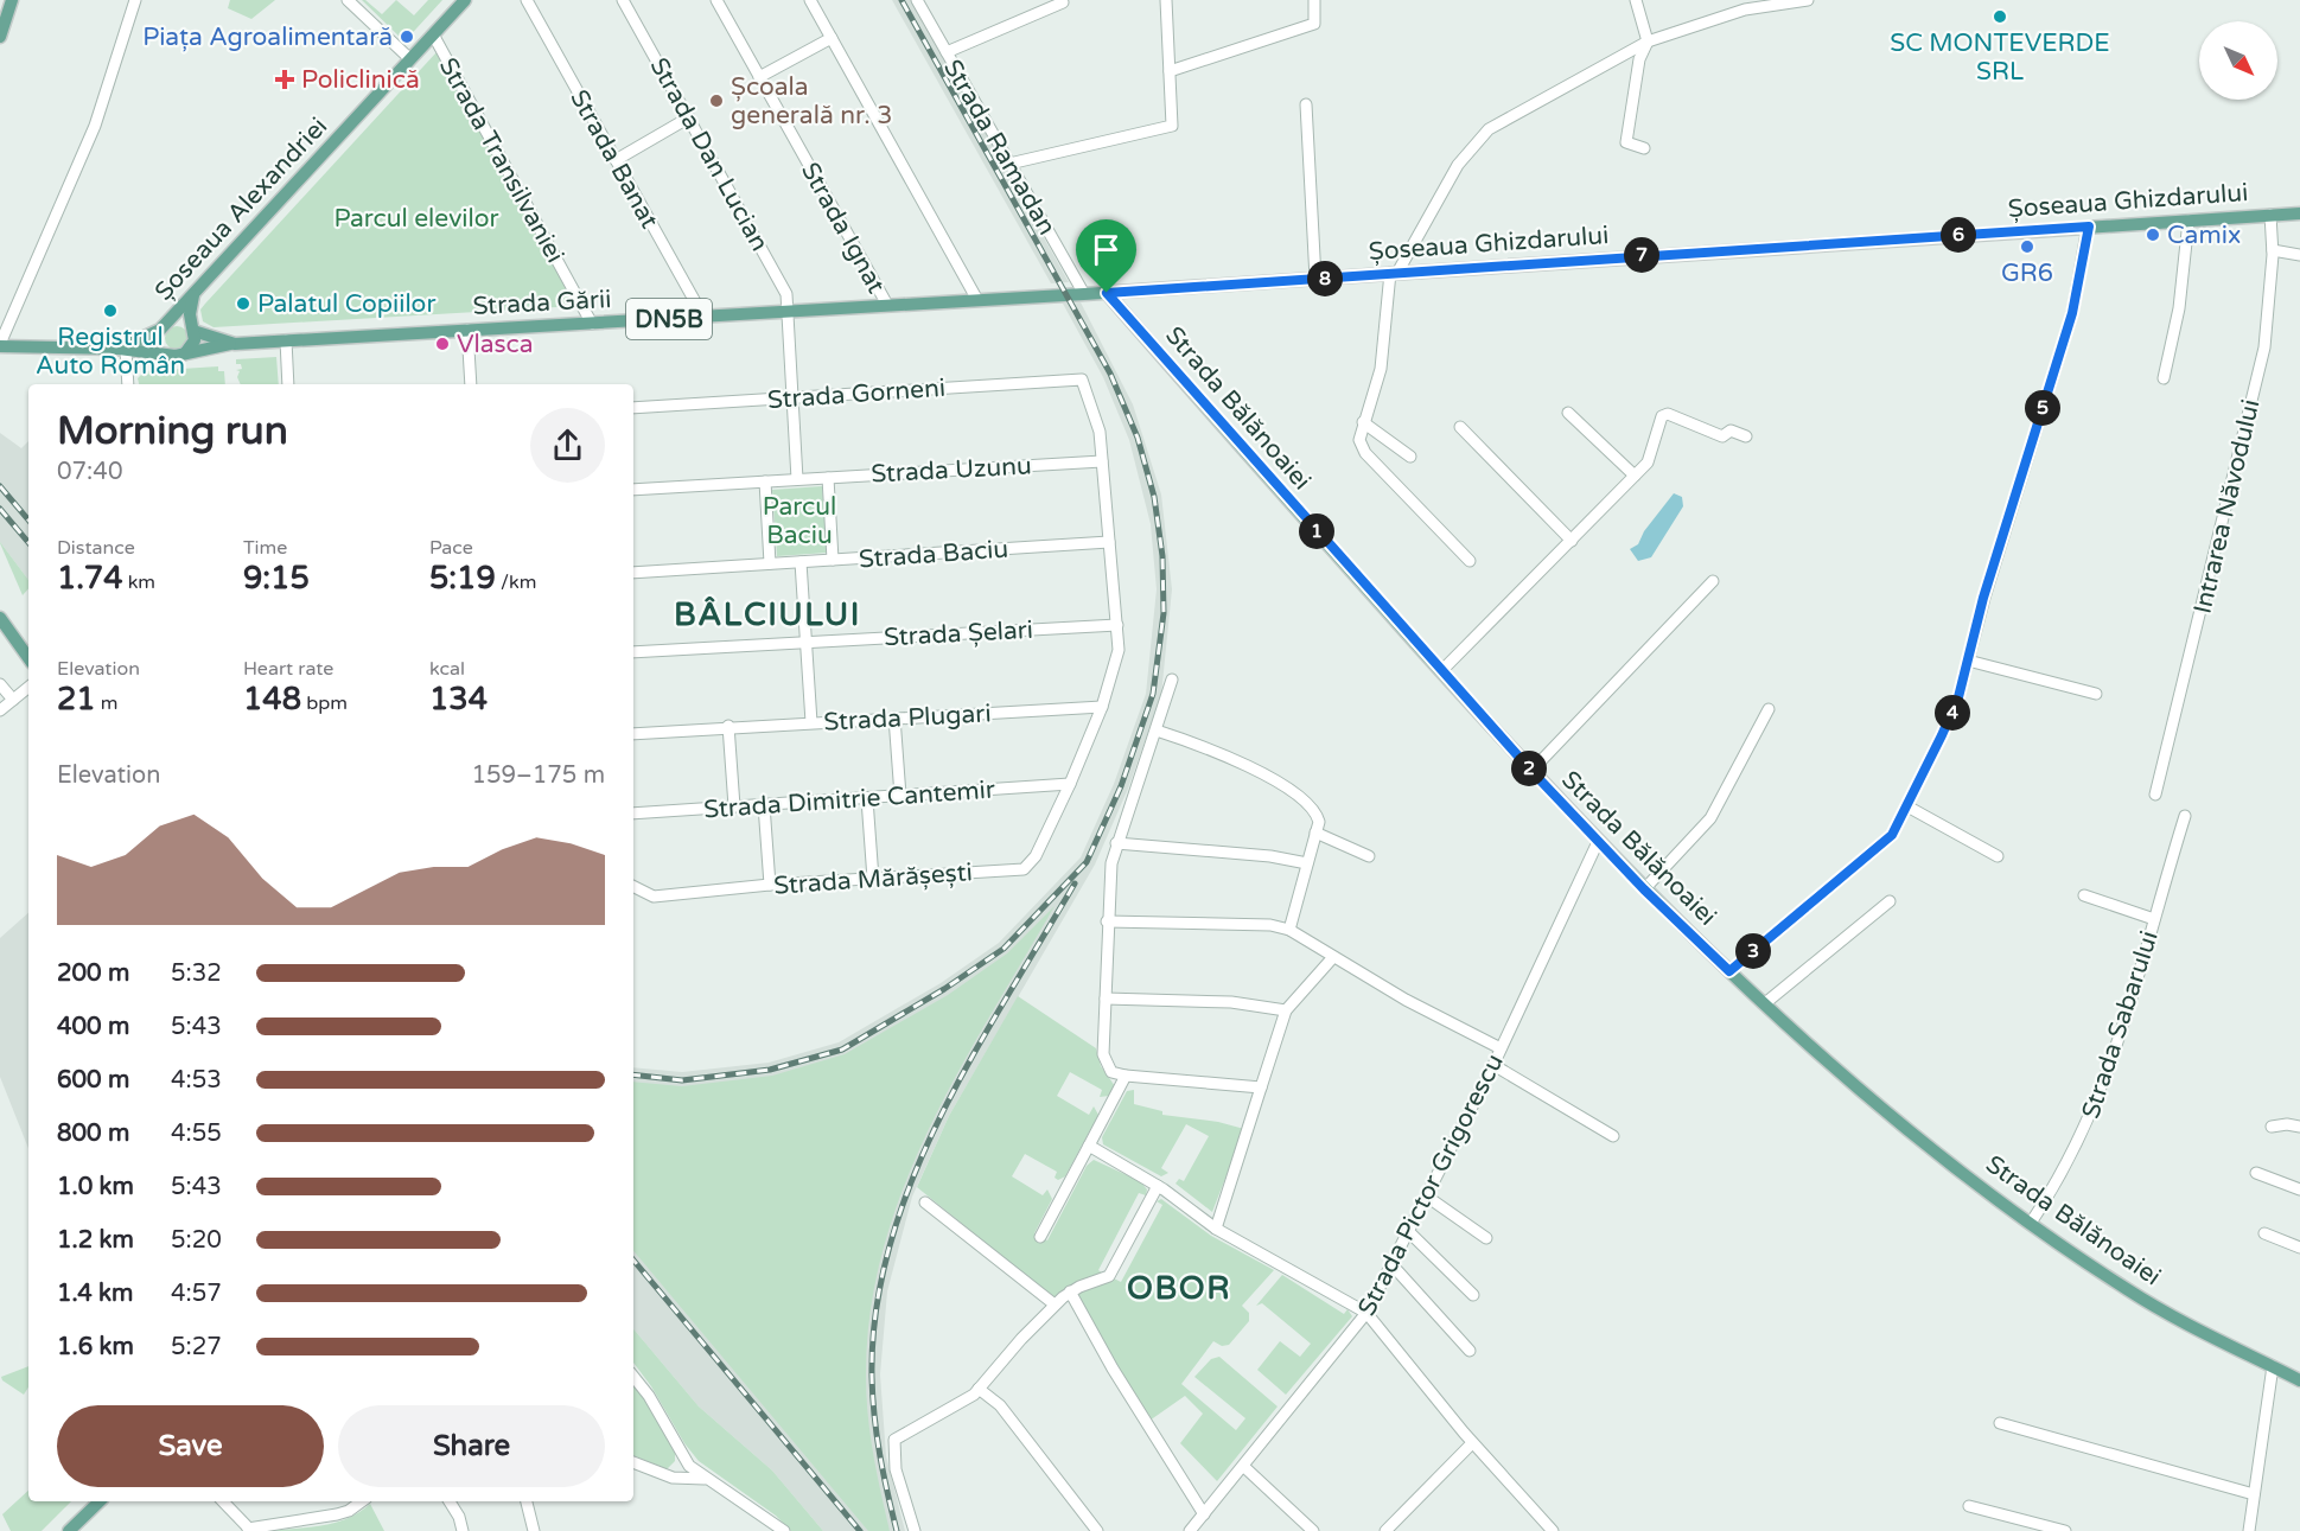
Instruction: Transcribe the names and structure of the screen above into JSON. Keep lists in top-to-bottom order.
{
  "streets": {
    "main road": [
      "Șoseaua Ghizdarului",
      "Șoseaua Alexandriei",
      "Strada Gării",
      "DN5B",
      "Strada Bălănoaiei"
    ],
    "street": [
      "Strada Ramadan",
      "Strada Dan Lucian",
      "Strada Banat",
      "Strada Transilvaniei",
      "Strada Ignat",
      "Strada Gorneni",
      "Strada Uzunu",
      "Intrarea Năvodului",
      "Strada Baciu",
      "Strada Șelari",
      "Strada Plugari",
      "Strada Dimitrie Cantemir",
      "Strada Mărășești",
      "Strada Sabarului",
      "Strada Pictor Grigorescu"
    ]
  },
  "crossings": [
    ["Strada Ramadan", "Strada Gării"],
    ["Strada Dan Lucian", "Strada Gării"],
    ["Strada Dan Lucian", "Strada Gorneni"],
    ["Strada Dan Lucian", "Strada Uzunu"],
    ["Strada Banat", "Strada Gării"],
    ["Strada Transilvaniei", "Șoseaua Alexandriei"],
    ["Strada Transilvaniei", "Strada Gării"],
    ["Șoseaua Ghizdarului", "Strada Gării"],
    ["Șoseaua Ghizdarului", "Strada Bălănoaiei"],
    ["Șoseaua Ghizdarului", "Intrarea Năvodului"],
    ["Șoseaua Alexandriei", "Strada Gării"],
    ["Șoseaua Alexandriei", "DN5B"],
    ["Strada Ignat", "Strada Gării"],
    ["Strada Gării", "DN5B"],
    ["Strada Gării", "Strada Bălănoaiei"],
    ["Strada Gorneni", "Strada Uzunu"],
    ["Strada Bălănoaiei", "Strada Sabarului"],
    ["Strada Bălănoaiei", "Strada Pictor Grigorescu"],
    ["Strada Dimitrie Cantemir", "Strada Mărășești"]
  ],
  "districts": ["BÂLCIULUI", "OBOR"],
  "parks": ["Parcul elevilor", "Parcul Baciu"],
  "places": {
    "other": [
      "SC MONTEVERDE SRL",
      "Piața Agroalimentară",
      "Școala generală nr. 3",
      "Camix",
      "GR6",
      "Palatul Copiilor",
      "Registrul Auto Român",
      "Vlasca"
    ],
    "health": ["Policlinică"]
  },
  "north": "bottom right",
  "page": {
    "pins": [
      "6",
      "7",
      "8",
      "5",
      "1",
      "4",
      "2",
      "3"
    ],
    "heading": ["Morning run", "07:40"],
    "stats": [
      ["Distance", "1.74 km"],
      ["Time", "9:15"],
      ["Pace", "5:19 /km"],
      ["Elevation", "21 m"],
      ["Heart rate", "148 bpm"],
      ["kcal", "134"]
    ],
    "chart": ["Elevation", "159–175 m"],
    "list": [
      {
        "name": "200 m",
        "note": "5:32"
      },
      {
        "name": "400 m",
        "note": "5:43"
      },
      {
        "name": "600 m",
        "note": "4:53"
      },
      {
        "name": "800 m",
        "note": "4:55"
      },
      {
        "name": "1.0 km",
        "note": "5:43"
      },
      {
        "name": "1.2 km",
        "note": "5:20"
      },
      {
        "name": "1.4 km",
        "note": "4:57"
      },
      {
        "name": "1.6 km",
        "note": "5:27"
      }
    ],
    "buttons": ["Save", "Share"]
  }
}
